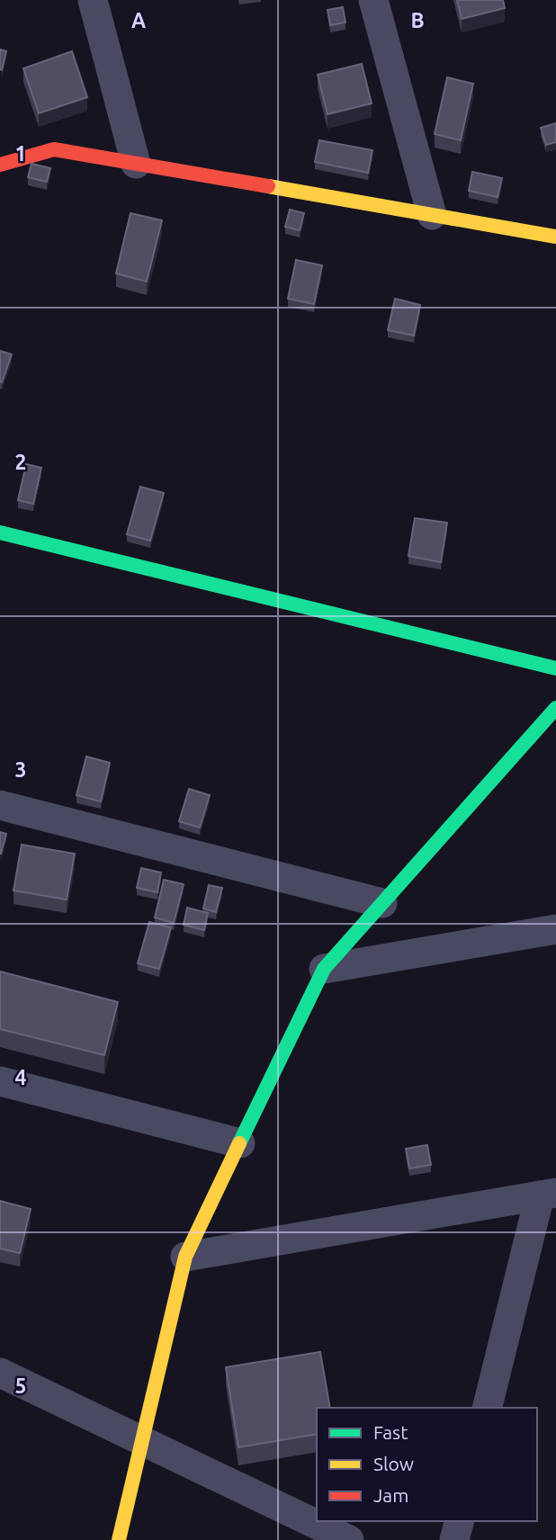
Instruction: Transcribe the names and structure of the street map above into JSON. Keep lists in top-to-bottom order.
{
  "legend": ["Fast", "Slow", "Jam"],
  "grid": {
    "columns": ["A", "B"],
    "rows": [
      "1",
      "2",
      "3",
      "4",
      "5"
    ]
  }
}
